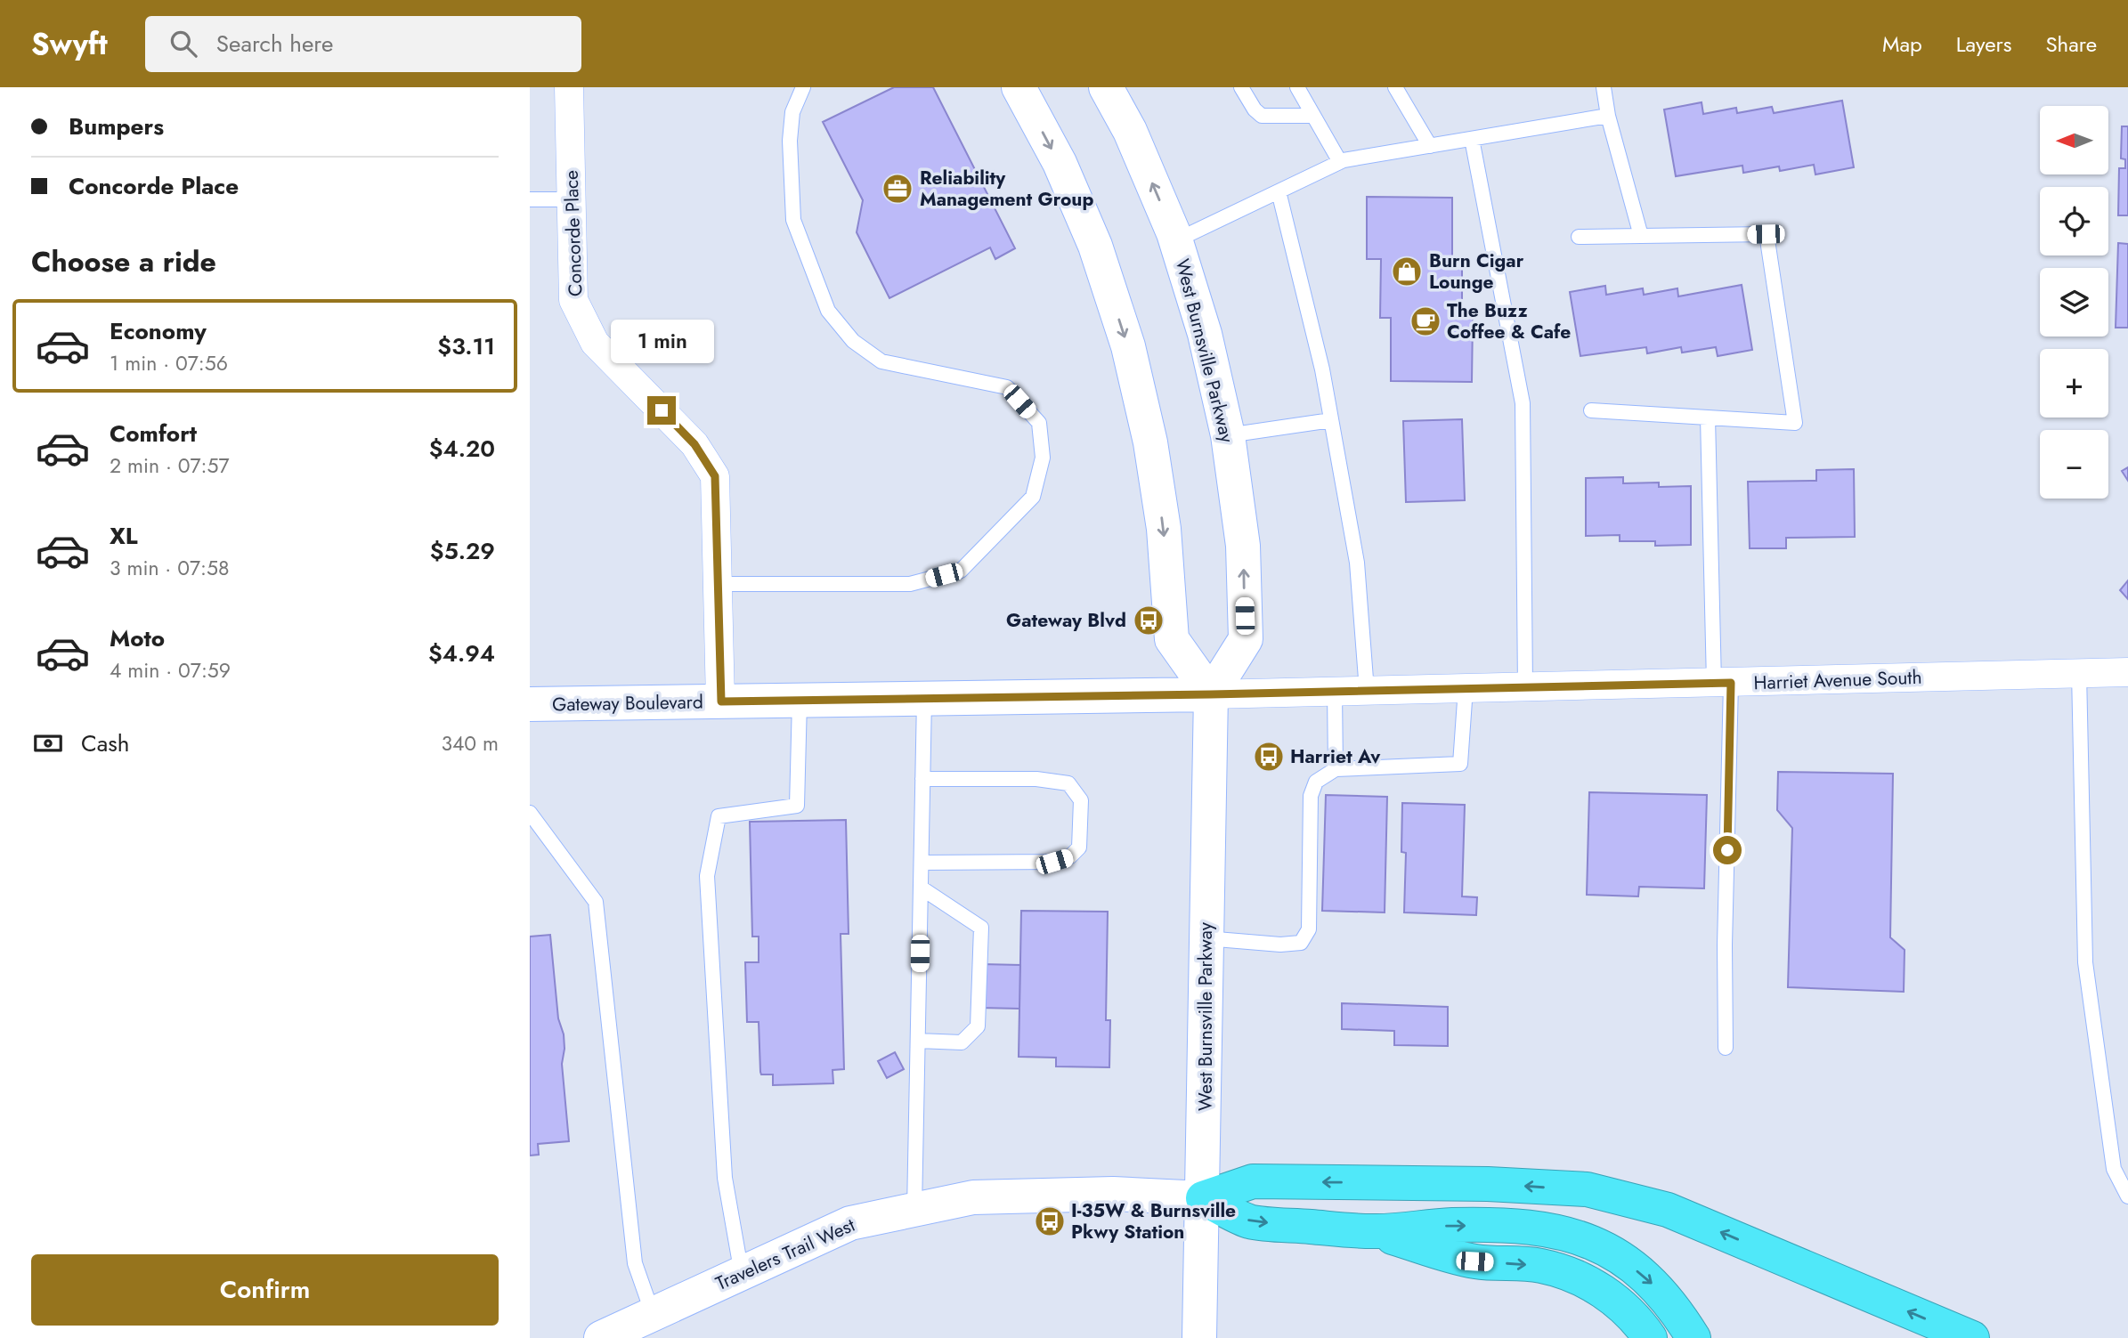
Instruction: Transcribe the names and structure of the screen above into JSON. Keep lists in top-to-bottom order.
{
  "streets": {
    "street": [
      "Concorde Place",
      "West Burnsville Parkway",
      "Harriet Avenue South",
      "Gateway Boulevard",
      "Travelers Trail West"
    ]
  },
  "crossings": [
    ["Concorde Place", "Gateway Boulevard"],
    ["West Burnsville Parkway", "Harriet Avenue South"],
    ["West Burnsville Parkway", "Gateway Boulevard"],
    ["West Burnsville Parkway", "Travelers Trail West"],
    ["Harriet Avenue South", "Gateway Boulevard"]
  ],
  "places": {
    "office": ["Reliability Management Group"],
    "shop": ["Burn Cigar Lounge"],
    "cafe": ["The Buzz Coffee & Cafe"],
    "bus stop": ["Gateway Blvd", "Harriet Av", "I-35W & Burnsville Pkwy Station"]
  },
  "north": "left",
  "page": {
    "header": "Swyft",
    "search": "Search here",
    "nav": ["Map", "Layers", "Share"],
    "banner": ["Bumpers", "Concorde Place"],
    "map_buttons": ["+", "−"],
    "heading": "Choose a ride",
    "list": [
      {
        "name": "Economy",
        "note": "1 min · 07:56",
        "value": "$3.11"
      },
      {
        "name": "Comfort",
        "note": "2 min · 07:57",
        "value": "$4.20"
      },
      {
        "name": "XL",
        "note": "3 min · 07:58",
        "value": "$5.29"
      },
      {
        "name": "Moto",
        "note": "4 min · 07:59",
        "value": "$4.94"
      }
    ],
    "bubble": "1 min",
    "pay": ["Cash", "340 m"],
    "buttons": "Confirm"
  }
}
